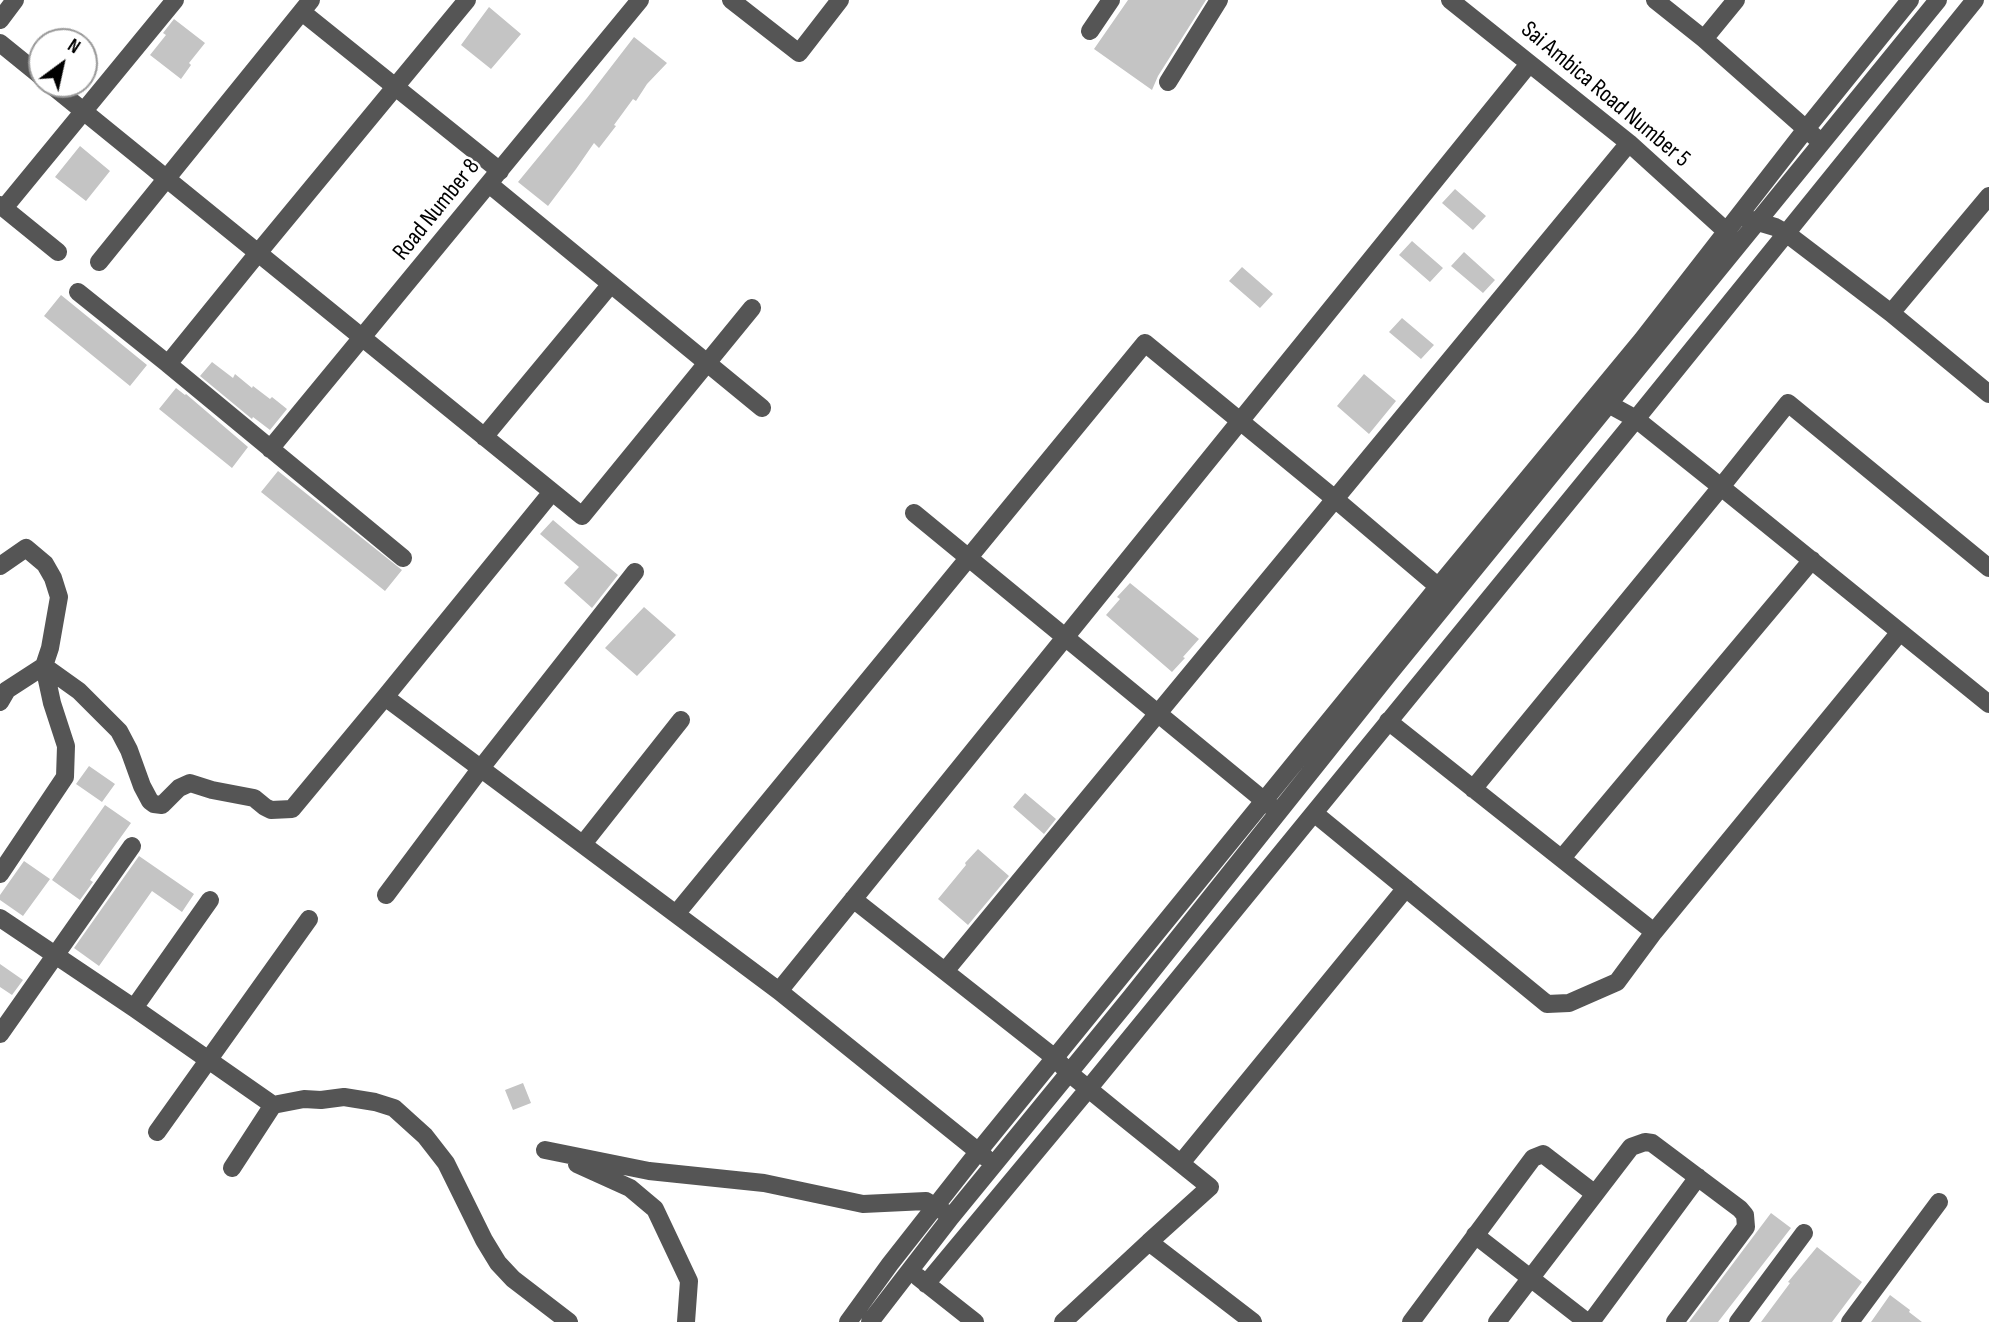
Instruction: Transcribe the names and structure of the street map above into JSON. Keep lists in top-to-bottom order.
{
  "streets": {
    "street": ["Sai Ambica Road Number 5", "Road Number 8"]
  },
  "north": "top right"
}
